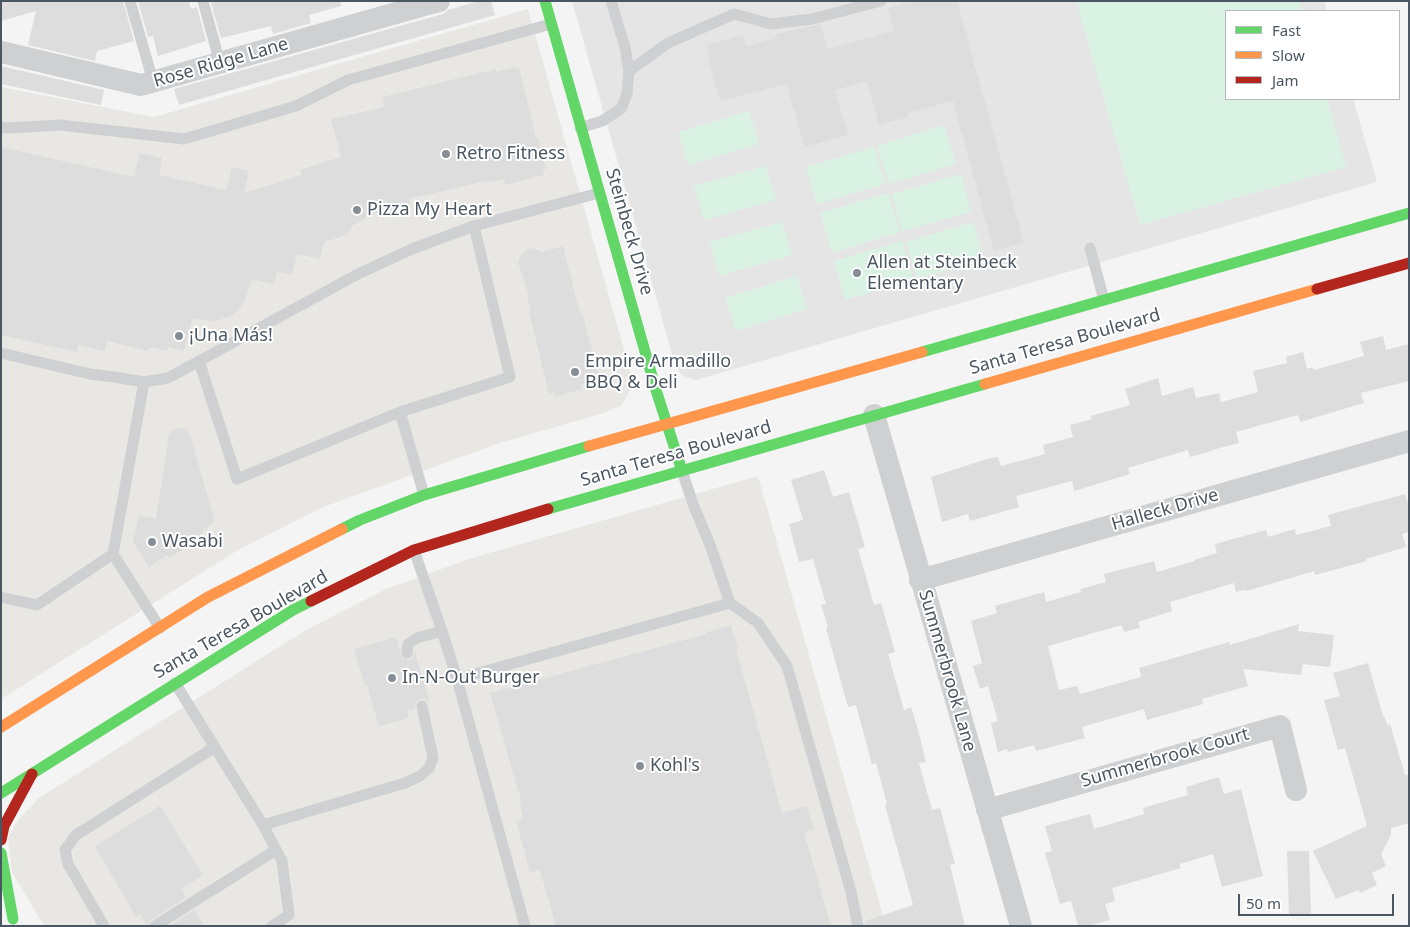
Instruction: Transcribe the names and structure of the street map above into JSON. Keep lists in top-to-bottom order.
{
  "streets": {
    "main road": ["Steinbeck Drive", "Santa Teresa Boulevard"],
    "street": [
      "Rose Ridge Lane",
      "Halleck Drive",
      "Summerbrook Lane",
      "Summerbrook Court"
    ]
  },
  "crossings": [
    ["Steinbeck Drive", "Santa Teresa Boulevard"],
    ["Santa Teresa Boulevard", "Summerbrook Lane"],
    ["Halleck Drive", "Summerbrook Lane"],
    ["Summerbrook Lane", "Summerbrook Court"]
  ],
  "places": [
    "Retro Fitness",
    "Pizza My Heart",
    "Allen at Steinbeck Elementary",
    "¡Una Más!",
    "Empire Armadillo BBQ & Deli",
    "Wasabi",
    "In-N-Out Burger",
    "Kohl's"
  ],
  "legend": ["Fast", "Slow", "Jam"],
  "scale_bar": "50 m"
}
